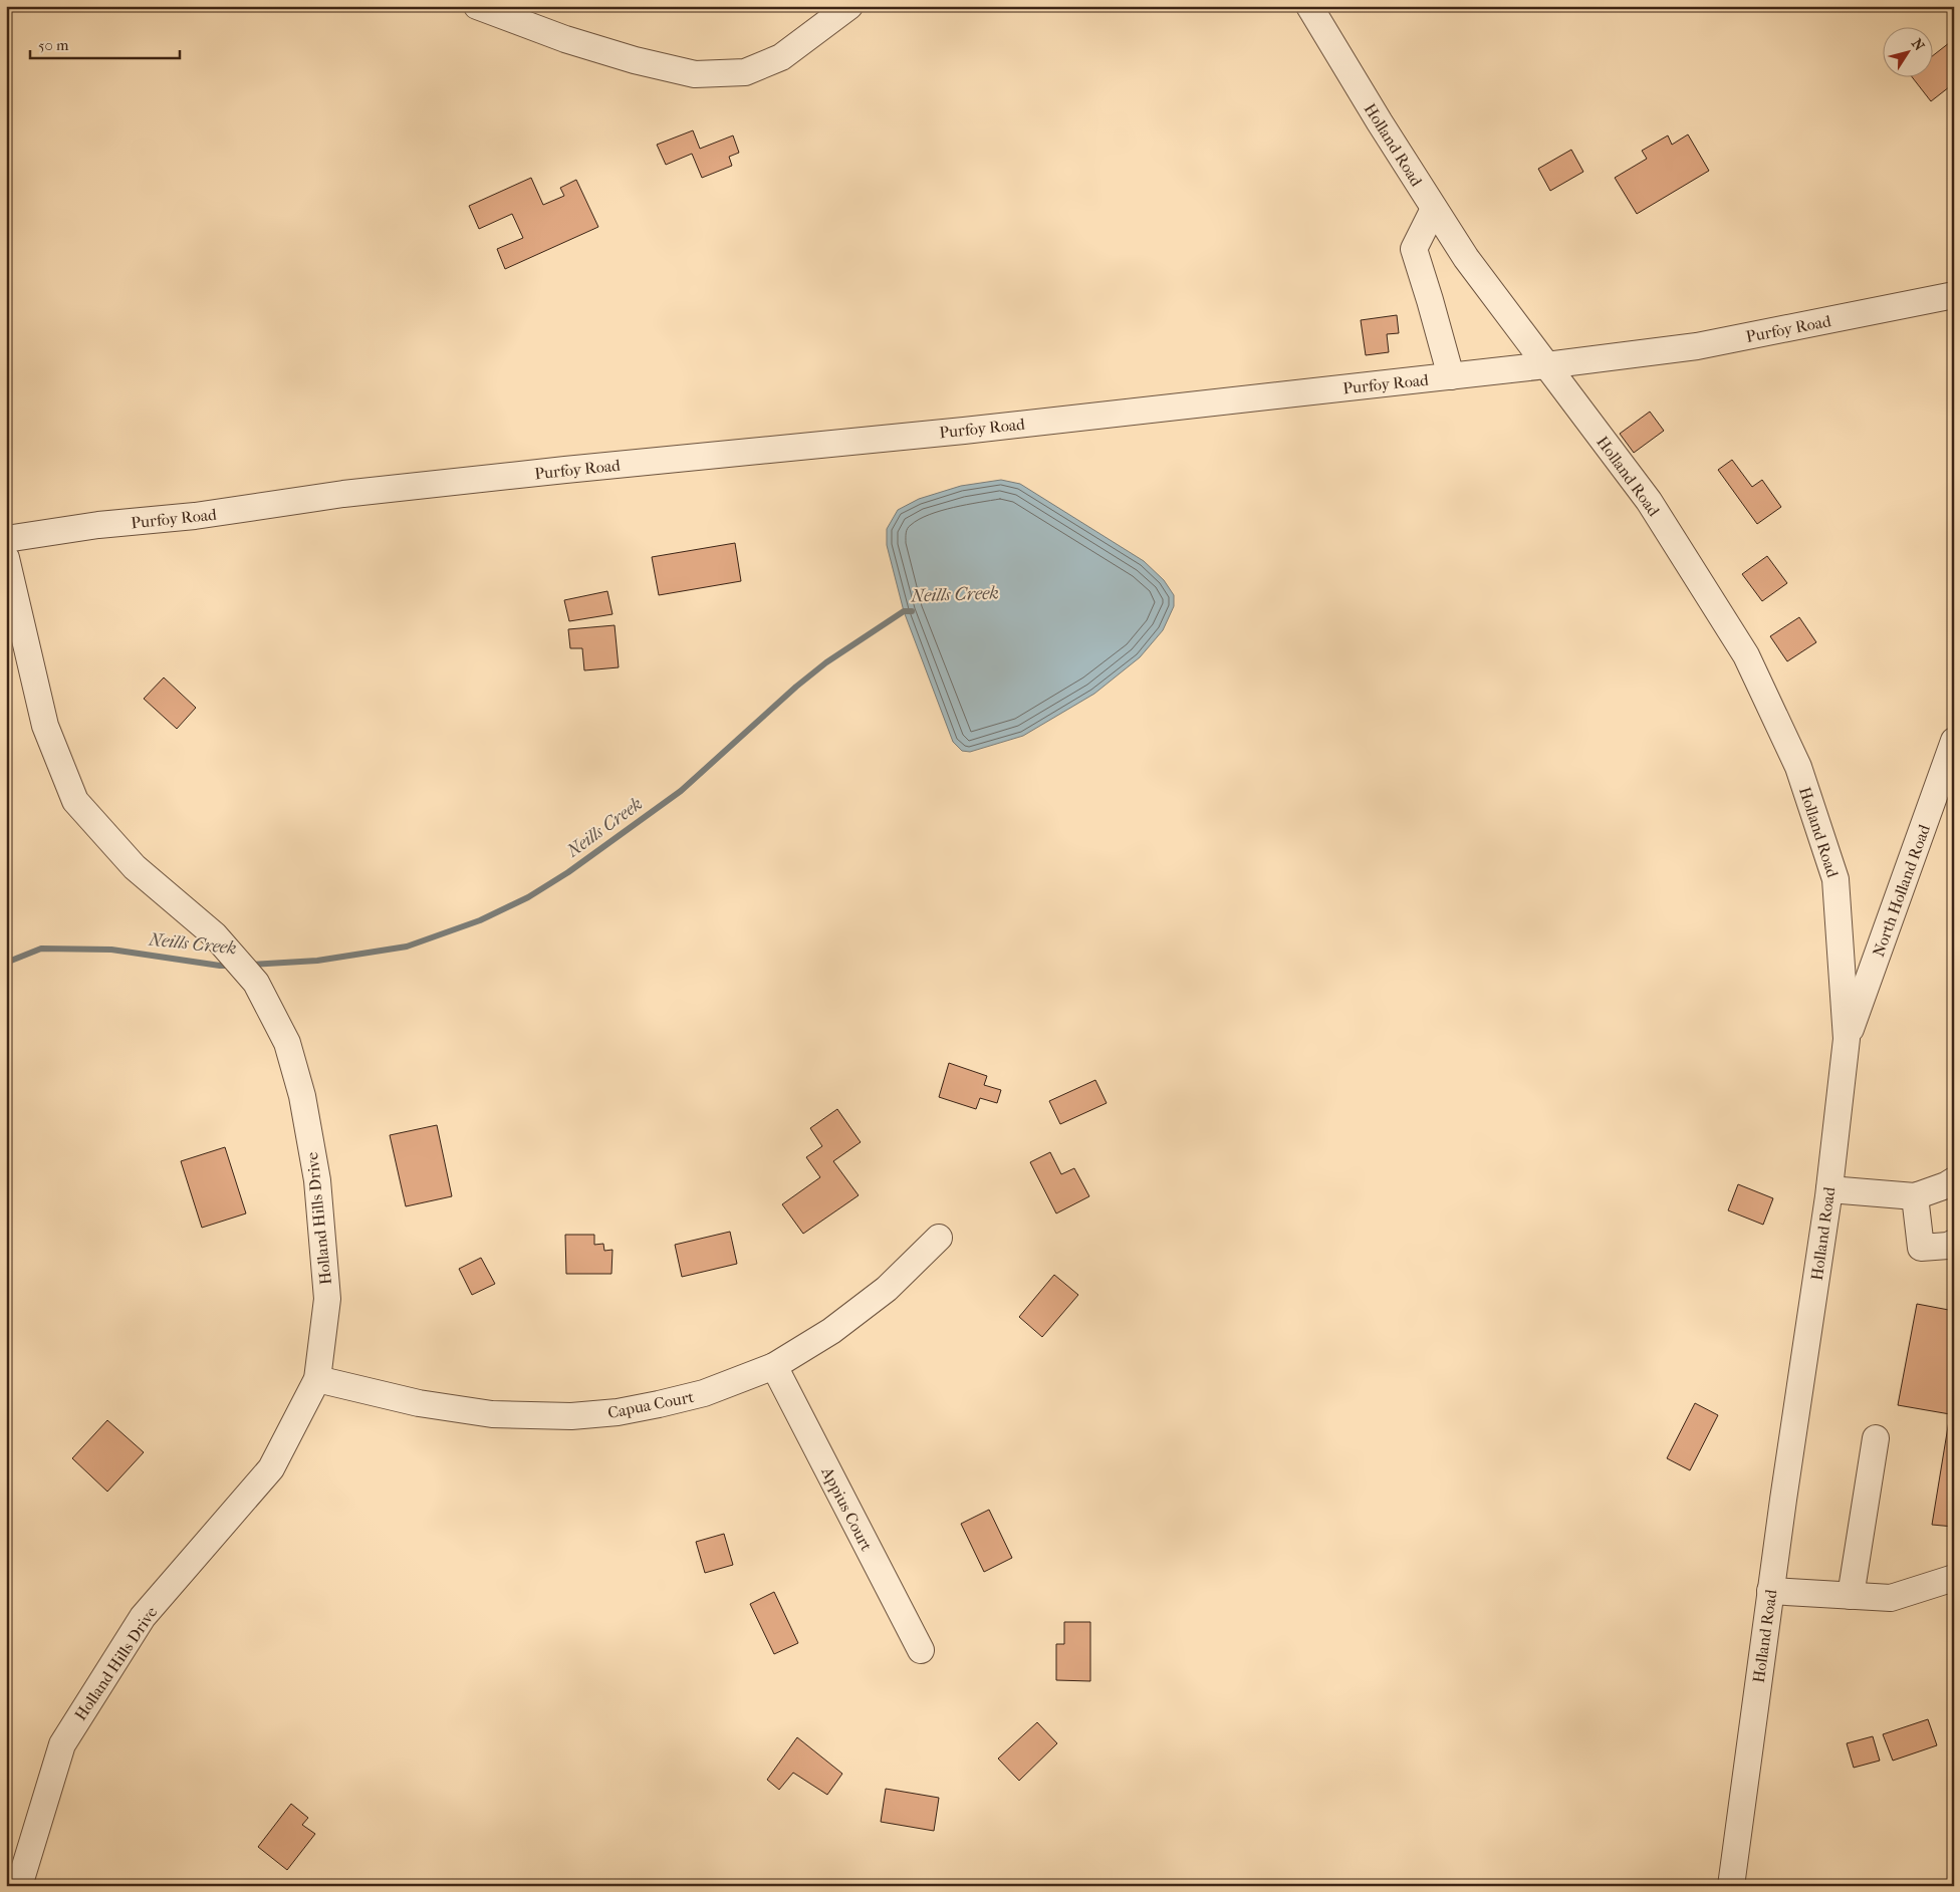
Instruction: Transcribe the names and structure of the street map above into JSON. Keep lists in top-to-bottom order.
{
  "streets": {
    "street": [
      "Holland Road",
      "Purfoy Road",
      "North Holland Road",
      "Holland Hills Drive",
      "Capua Court",
      "Appius Court"
    ]
  },
  "crossings": [
    ["Holland Road", "Purfoy Road"],
    ["Holland Road", "North Holland Road"],
    ["Holland Hills Drive", "Capua Court"],
    ["Capua Court", "Appius Court"]
  ],
  "water": ["Neills Creek"],
  "scale_bar": "50 m",
  "north": "top right"
}
